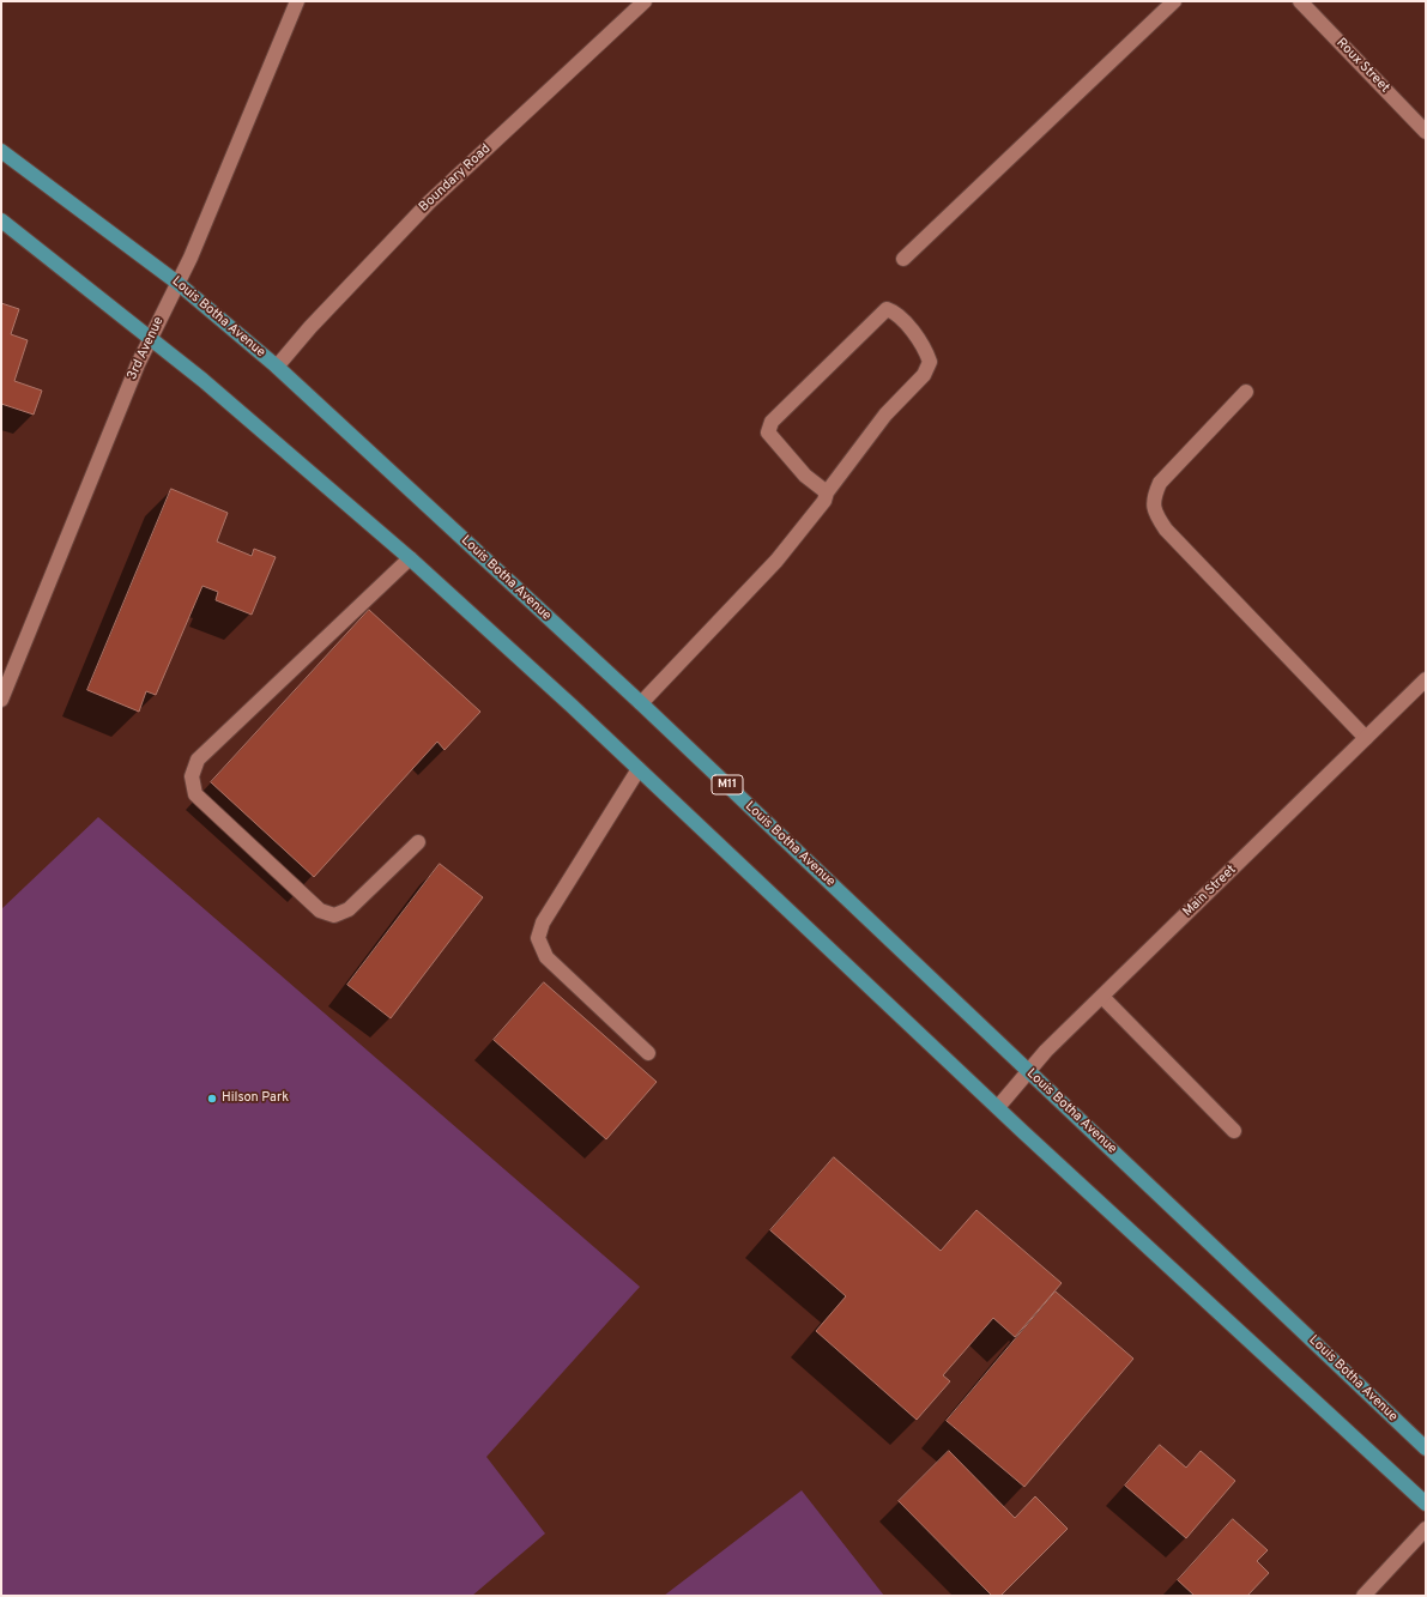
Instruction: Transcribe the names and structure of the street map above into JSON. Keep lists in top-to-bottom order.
{
  "streets": {
    "main road": ["Louis Botha Avenue", "M11"],
    "street": [
      "Roux Street",
      "Boundary Road",
      "3rd Avenue",
      "Main Street"
    ]
  },
  "crossings": [
    ["Boundary Road", "Louis Botha Avenue"],
    ["Louis Botha Avenue", "3rd Avenue"],
    ["Louis Botha Avenue", "Main Street"]
  ],
  "places": ["Hilson Park"]
}
